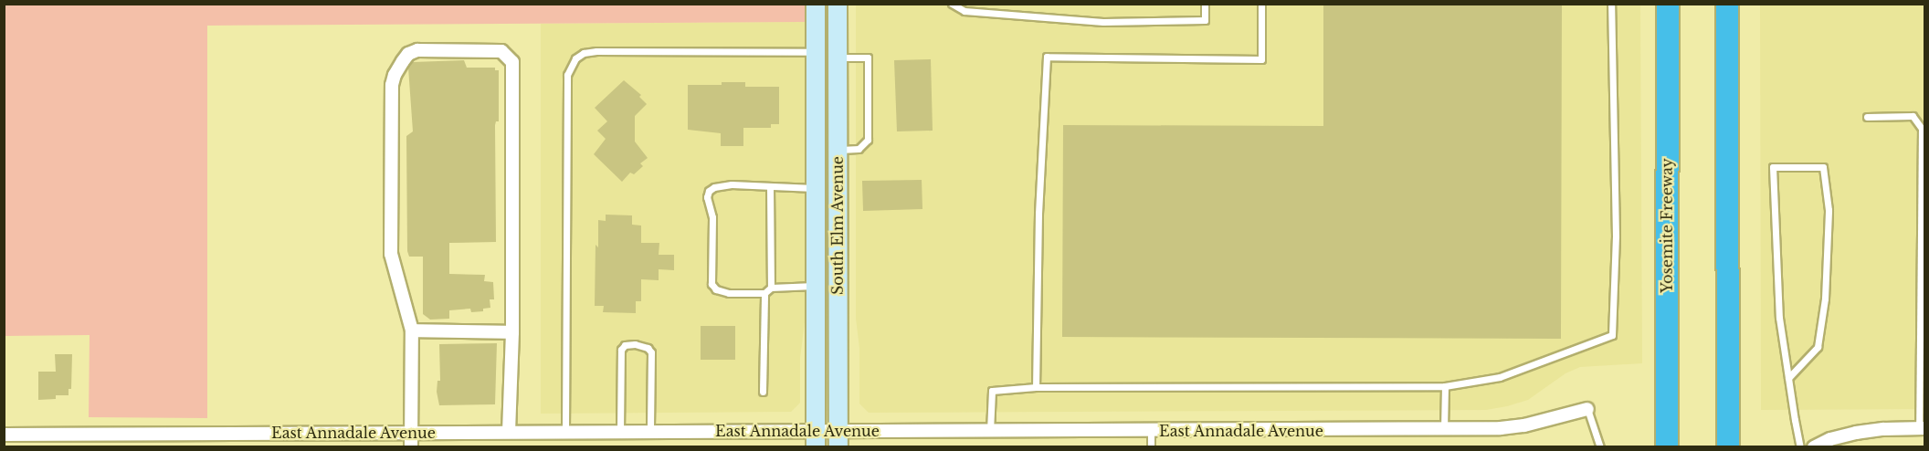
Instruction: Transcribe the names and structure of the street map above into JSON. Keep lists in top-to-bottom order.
{
  "streets": {
    "highway": ["Yosemite Freeway"],
    "main road": ["South Elm Avenue"],
    "street": ["East Annadale Avenue"]
  },
  "crossings": [
    ["South Elm Avenue", "East Annadale Avenue"]
  ]
}
